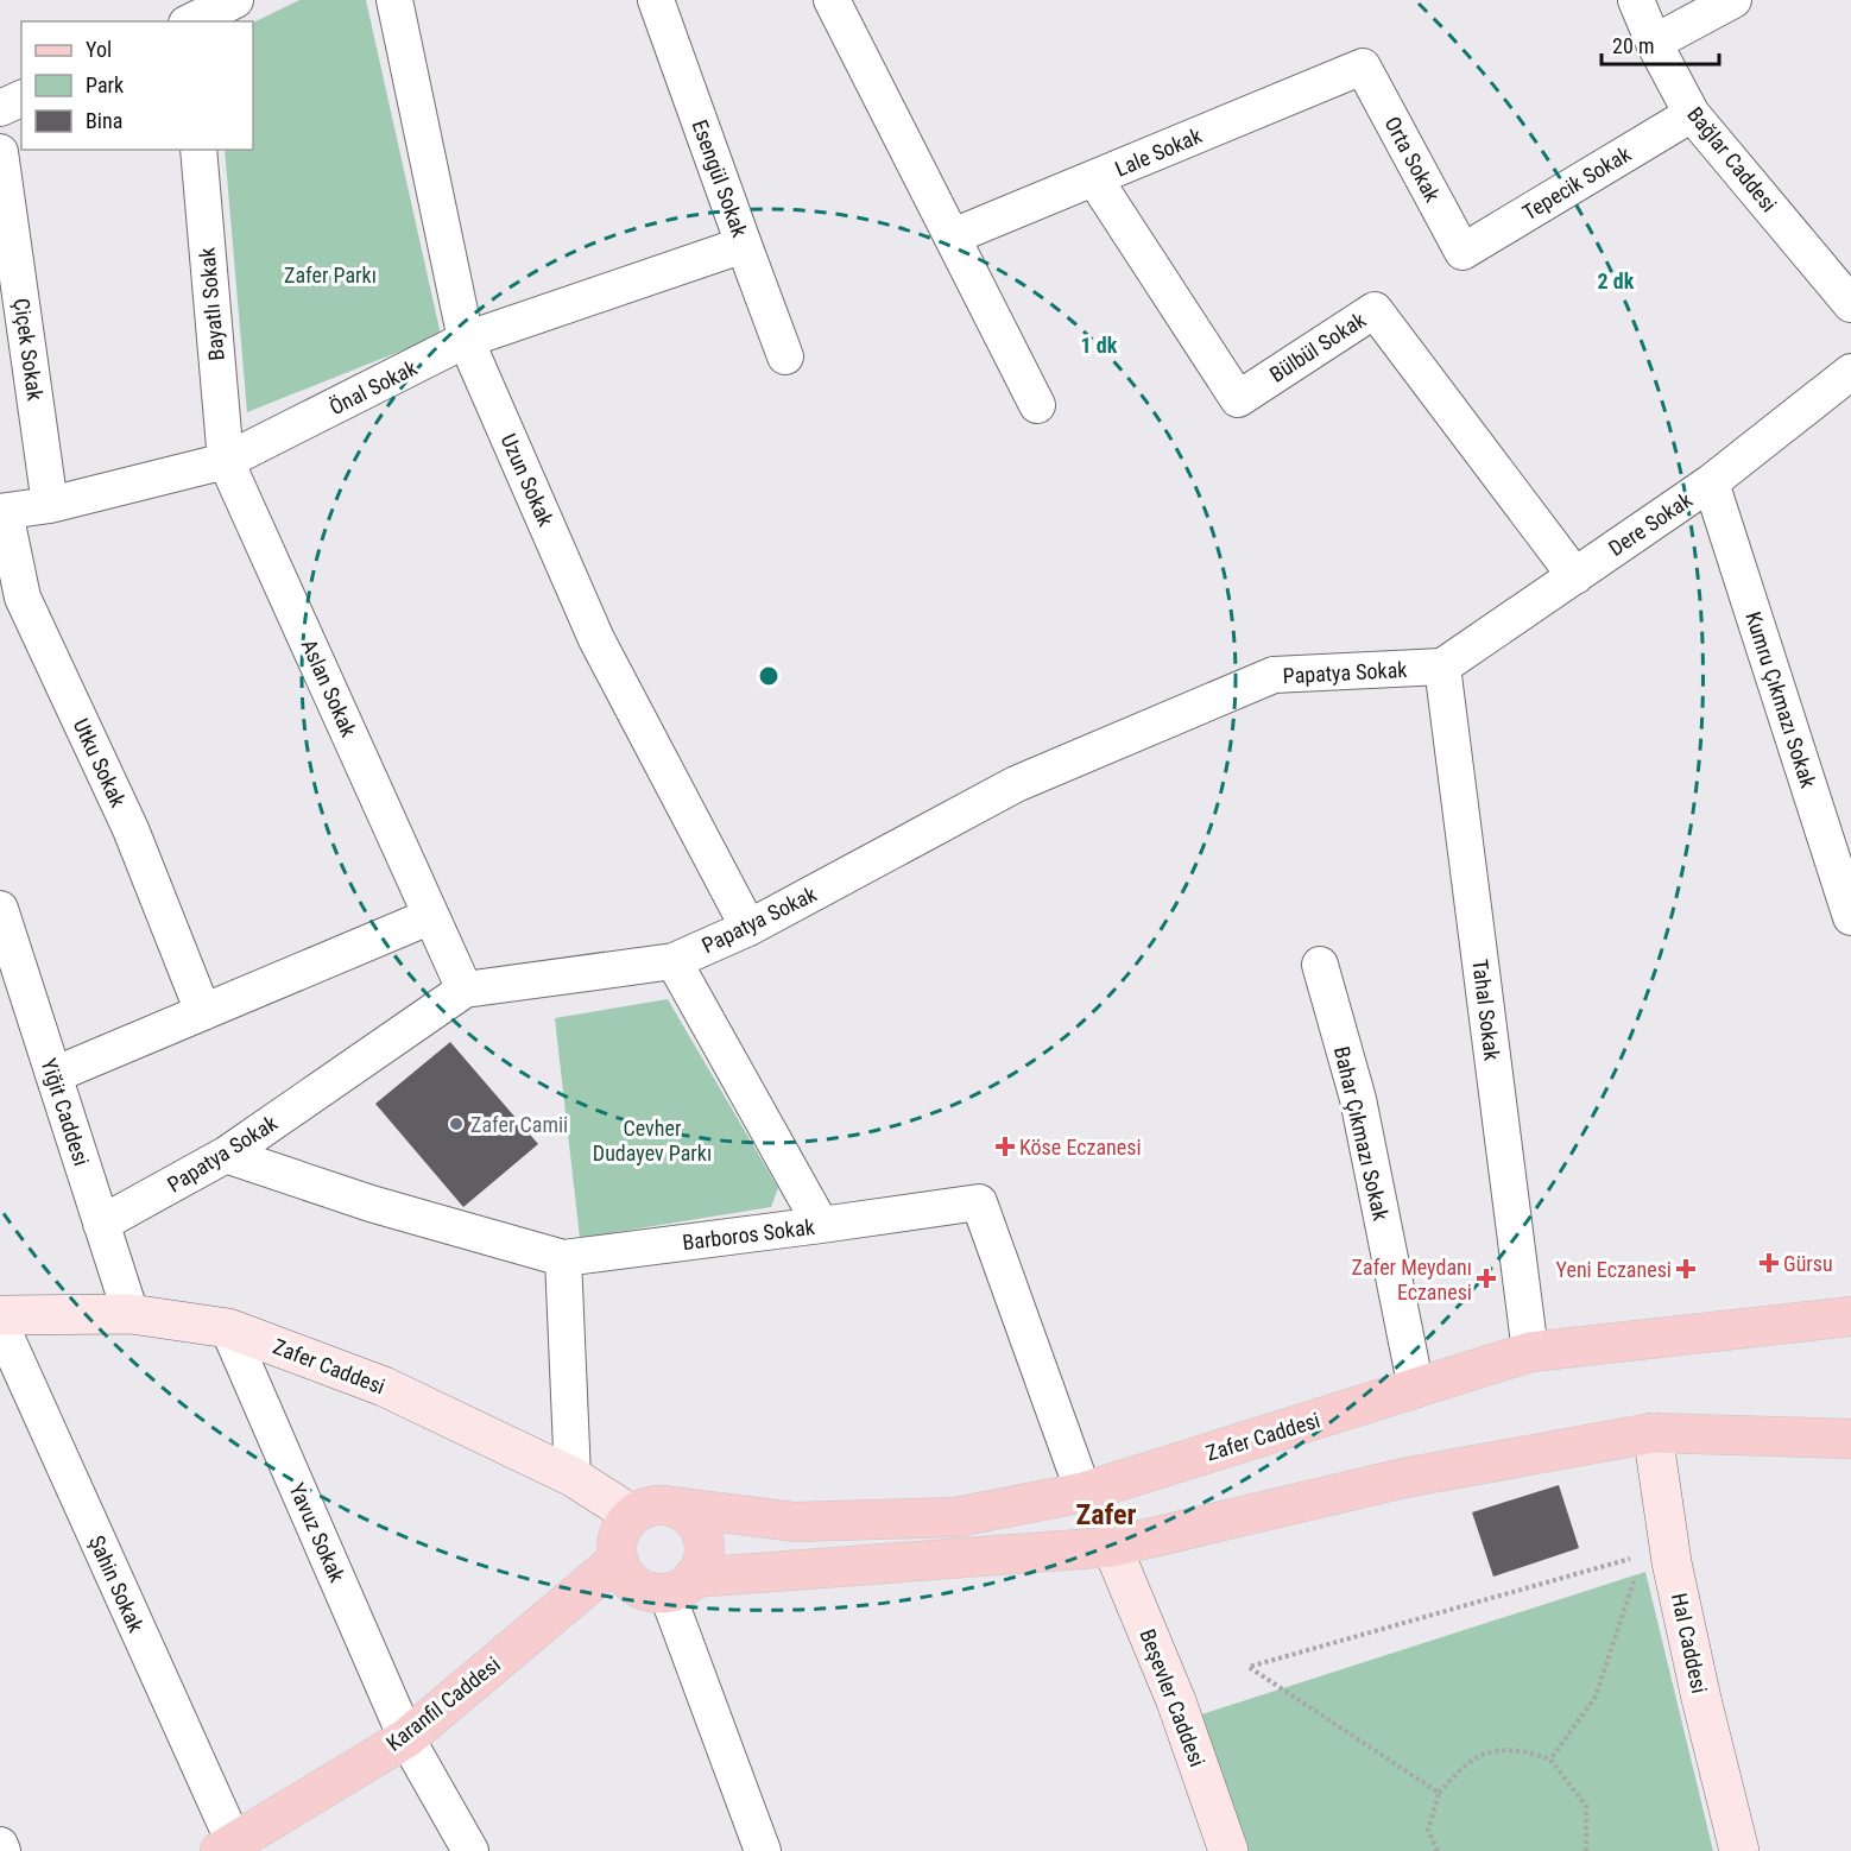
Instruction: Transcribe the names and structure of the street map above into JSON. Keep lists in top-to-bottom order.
{
  "streets": {
    "main road": ["Zafer Caddesi", "Karanfil Caddesi"],
    "street": [
      "Lale Sokak",
      "Orta Sokak",
      "Bağlar Caddesi",
      "Esengül Sokak",
      "Tepecik Sokak",
      "Bayatlı Sokak",
      "Bülbül Sokak",
      "Çiçek Sokak",
      "Önal Sokak",
      "Uzun Sokak",
      "Dere Sokak",
      "Papatya Sokak",
      "Aslan Sokak",
      "Kumru Çıkmazı Sokak",
      "Utku Sokak",
      "Tahal Sokak",
      "Yiğit Caddesi",
      "Bahar Çıkmazı Sokak",
      "Barboros Sokak",
      "Yavuz Sokak",
      "Şahin Sokak",
      "Hal Caddesi",
      "Beşevler Caddesi"
    ]
  },
  "crossings": [
    ["Lale Sokak", "Orta Sokak"],
    ["Lale Sokak", "Bülbül Sokak"],
    ["Orta Sokak", "Tepecik Sokak"],
    ["Bağlar Caddesi", "Tepecik Sokak"],
    ["Esengül Sokak", "Önal Sokak"],
    ["Bayatlı Sokak", "Önal Sokak"],
    ["Bayatlı Sokak", "Aslan Sokak"],
    ["Bülbül Sokak", "Dere Sokak"],
    ["Çiçek Sokak", "Önal Sokak"],
    ["Önal Sokak", "Uzun Sokak"],
    ["Önal Sokak", "Aslan Sokak"],
    ["Önal Sokak", "Utku Sokak"],
    ["Uzun Sokak", "Papatya Sokak"],
    ["Dere Sokak", "Papatya Sokak"],
    ["Dere Sokak", "Kumru Çıkmazı Sokak"],
    ["Dere Sokak", "Tahal Sokak"],
    ["Papatya Sokak", "Aslan Sokak"],
    ["Papatya Sokak", "Tahal Sokak"],
    ["Papatya Sokak", "Yiğit Caddesi"],
    ["Papatya Sokak", "Barboros Sokak"],
    ["Tahal Sokak", "Zafer Caddesi"],
    ["Yiğit Caddesi", "Zafer Caddesi"],
    ["Bahar Çıkmazı Sokak", "Zafer Caddesi"],
    ["Barboros Sokak", "Zafer Caddesi"],
    ["Zafer Caddesi", "Yavuz Sokak"],
    ["Zafer Caddesi", "Karanfil Caddesi"],
    ["Yavuz Sokak", "Karanfil Caddesi"],
    ["Şahin Sokak", "Karanfil Caddesi"]
  ],
  "districts": ["Zafer"],
  "parks": ["Zafer Parkı", "Cevher Dudayev Parkı"],
  "places": {
    "other": ["Zafer Camii"],
    "health": [
      "Köse Eczanesi",
      "Gürsu",
      "Yeni Eczanesi",
      "Zafer Meydanı Eczanesi"
    ]
  },
  "legend": ["Yol", "Park", "Bina"],
  "scale_bar": "20 m",
  "rings": ["2 dk", "1 dk"]
}
